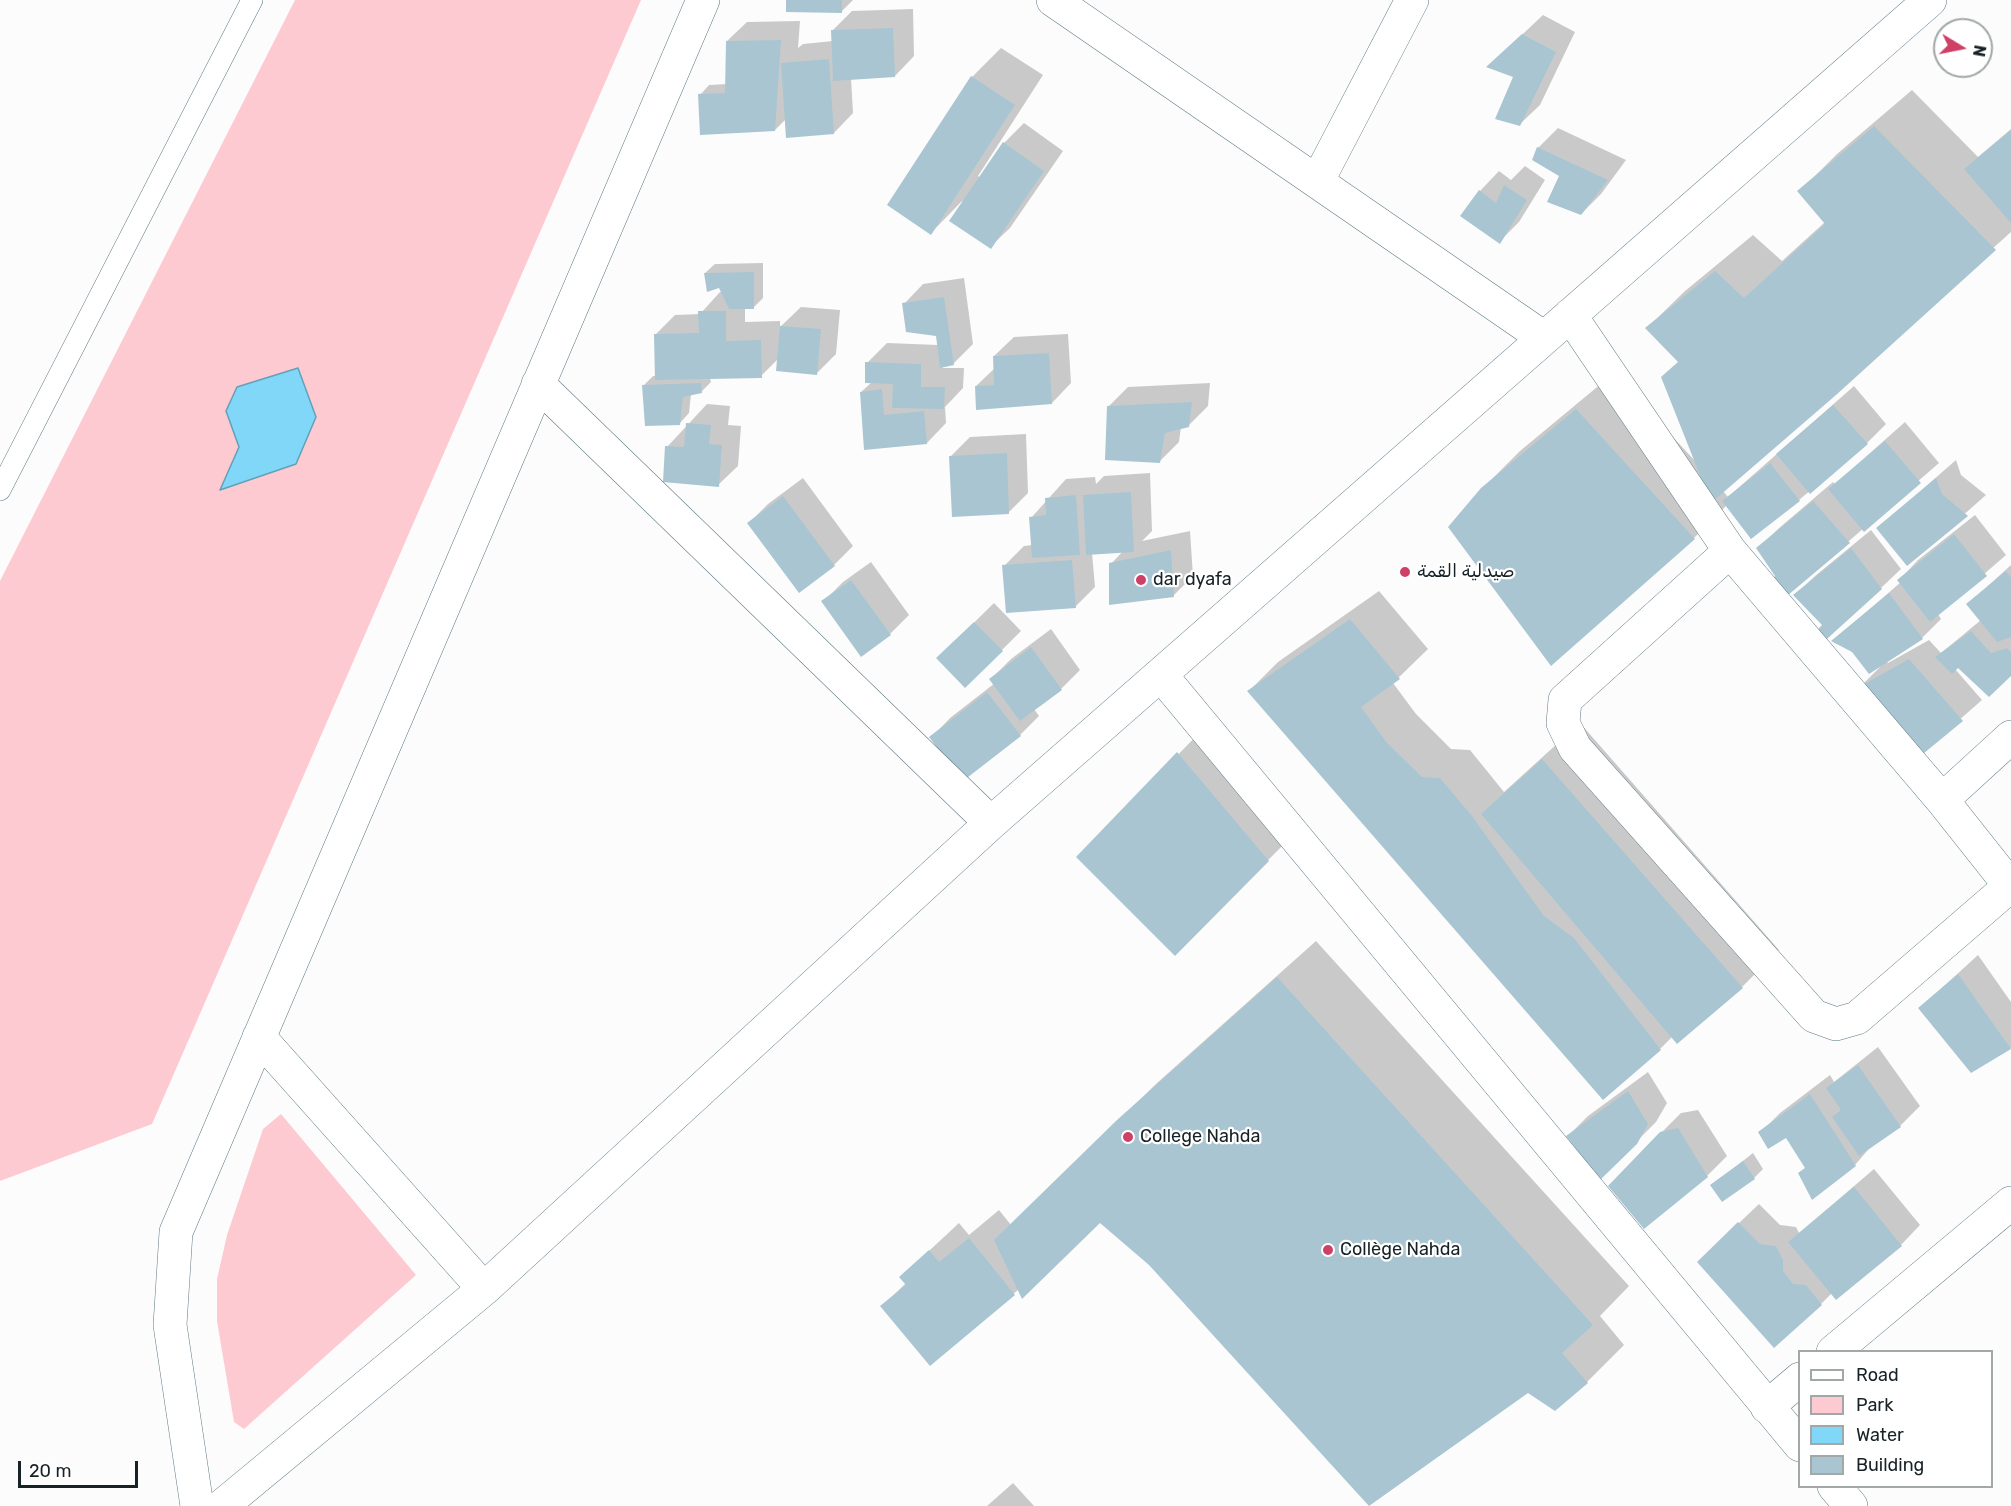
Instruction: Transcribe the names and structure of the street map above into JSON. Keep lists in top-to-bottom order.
{
  "places": [
    "صيدلية القمة",
    "dar dyafa",
    "College Nahda",
    "Collège Nahda"
  ],
  "legend": [
    "Road",
    "Park",
    "Water",
    "Building"
  ],
  "scale_bar": "20 m",
  "north": "right"
}
